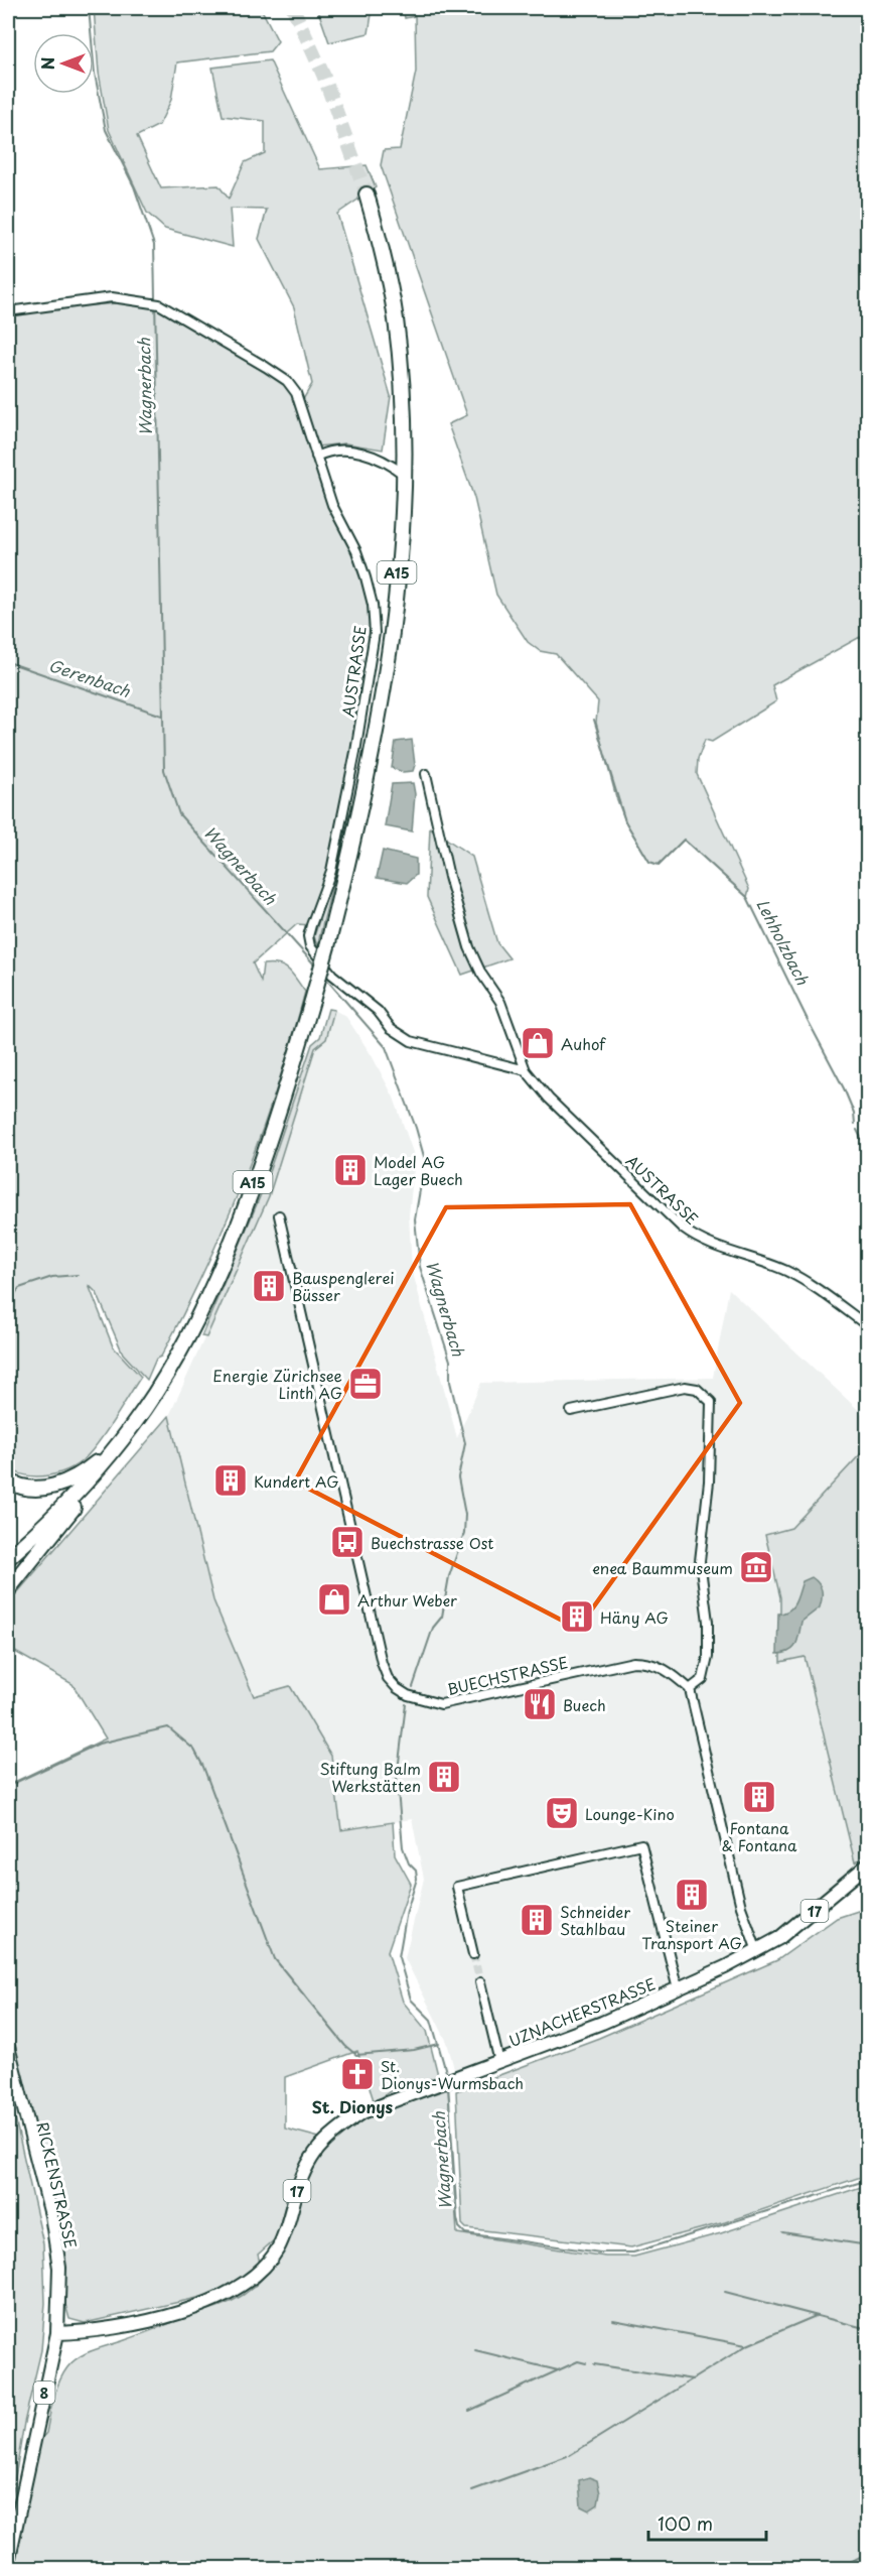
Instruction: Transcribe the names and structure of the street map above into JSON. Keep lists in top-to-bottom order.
{
  "streets": {
    "highway": ["A15"],
    "main road": [
      "17",
      "UZNACHERSTRASSE",
      "RICKENSTRASSE",
      "8"
    ],
    "street": ["AUSTRASSE", "BUECHSTRASSE"]
  },
  "crossings": [
    ["UZNACHERSTRASSE", "RICKENSTRASSE"],
    ["UZNACHERSTRASSE", "8"],
    ["RICKENSTRASSE", "8"]
  ],
  "districts": ["St. Dionys"],
  "water": ["Wagnerbach", "Gerenbach", "Lehholzbach"],
  "places": {
    "shop": ["Auhof", "Arthur Weber"],
    "building": [
      "Model AG Lager Buech",
      "Bauspenglerei Büsser",
      "Kundert AG",
      "Häny AG",
      "Stiftung Balm Werkstätten",
      "Fontana & Fontana",
      "Steiner Transport AG",
      "Schneider Stahlbau"
    ],
    "office": ["Energie Zürichsee Linth AG"],
    "bus stop": ["Buechstrasse Ost"],
    "museum": ["enea Baummuseum"],
    "restaurant": ["Buech"],
    "theatre": ["Lounge-Kino"],
    "church": ["St. Dionys-Wurmsbach"]
  },
  "scale_bar": "100 m",
  "north": "left"
}
